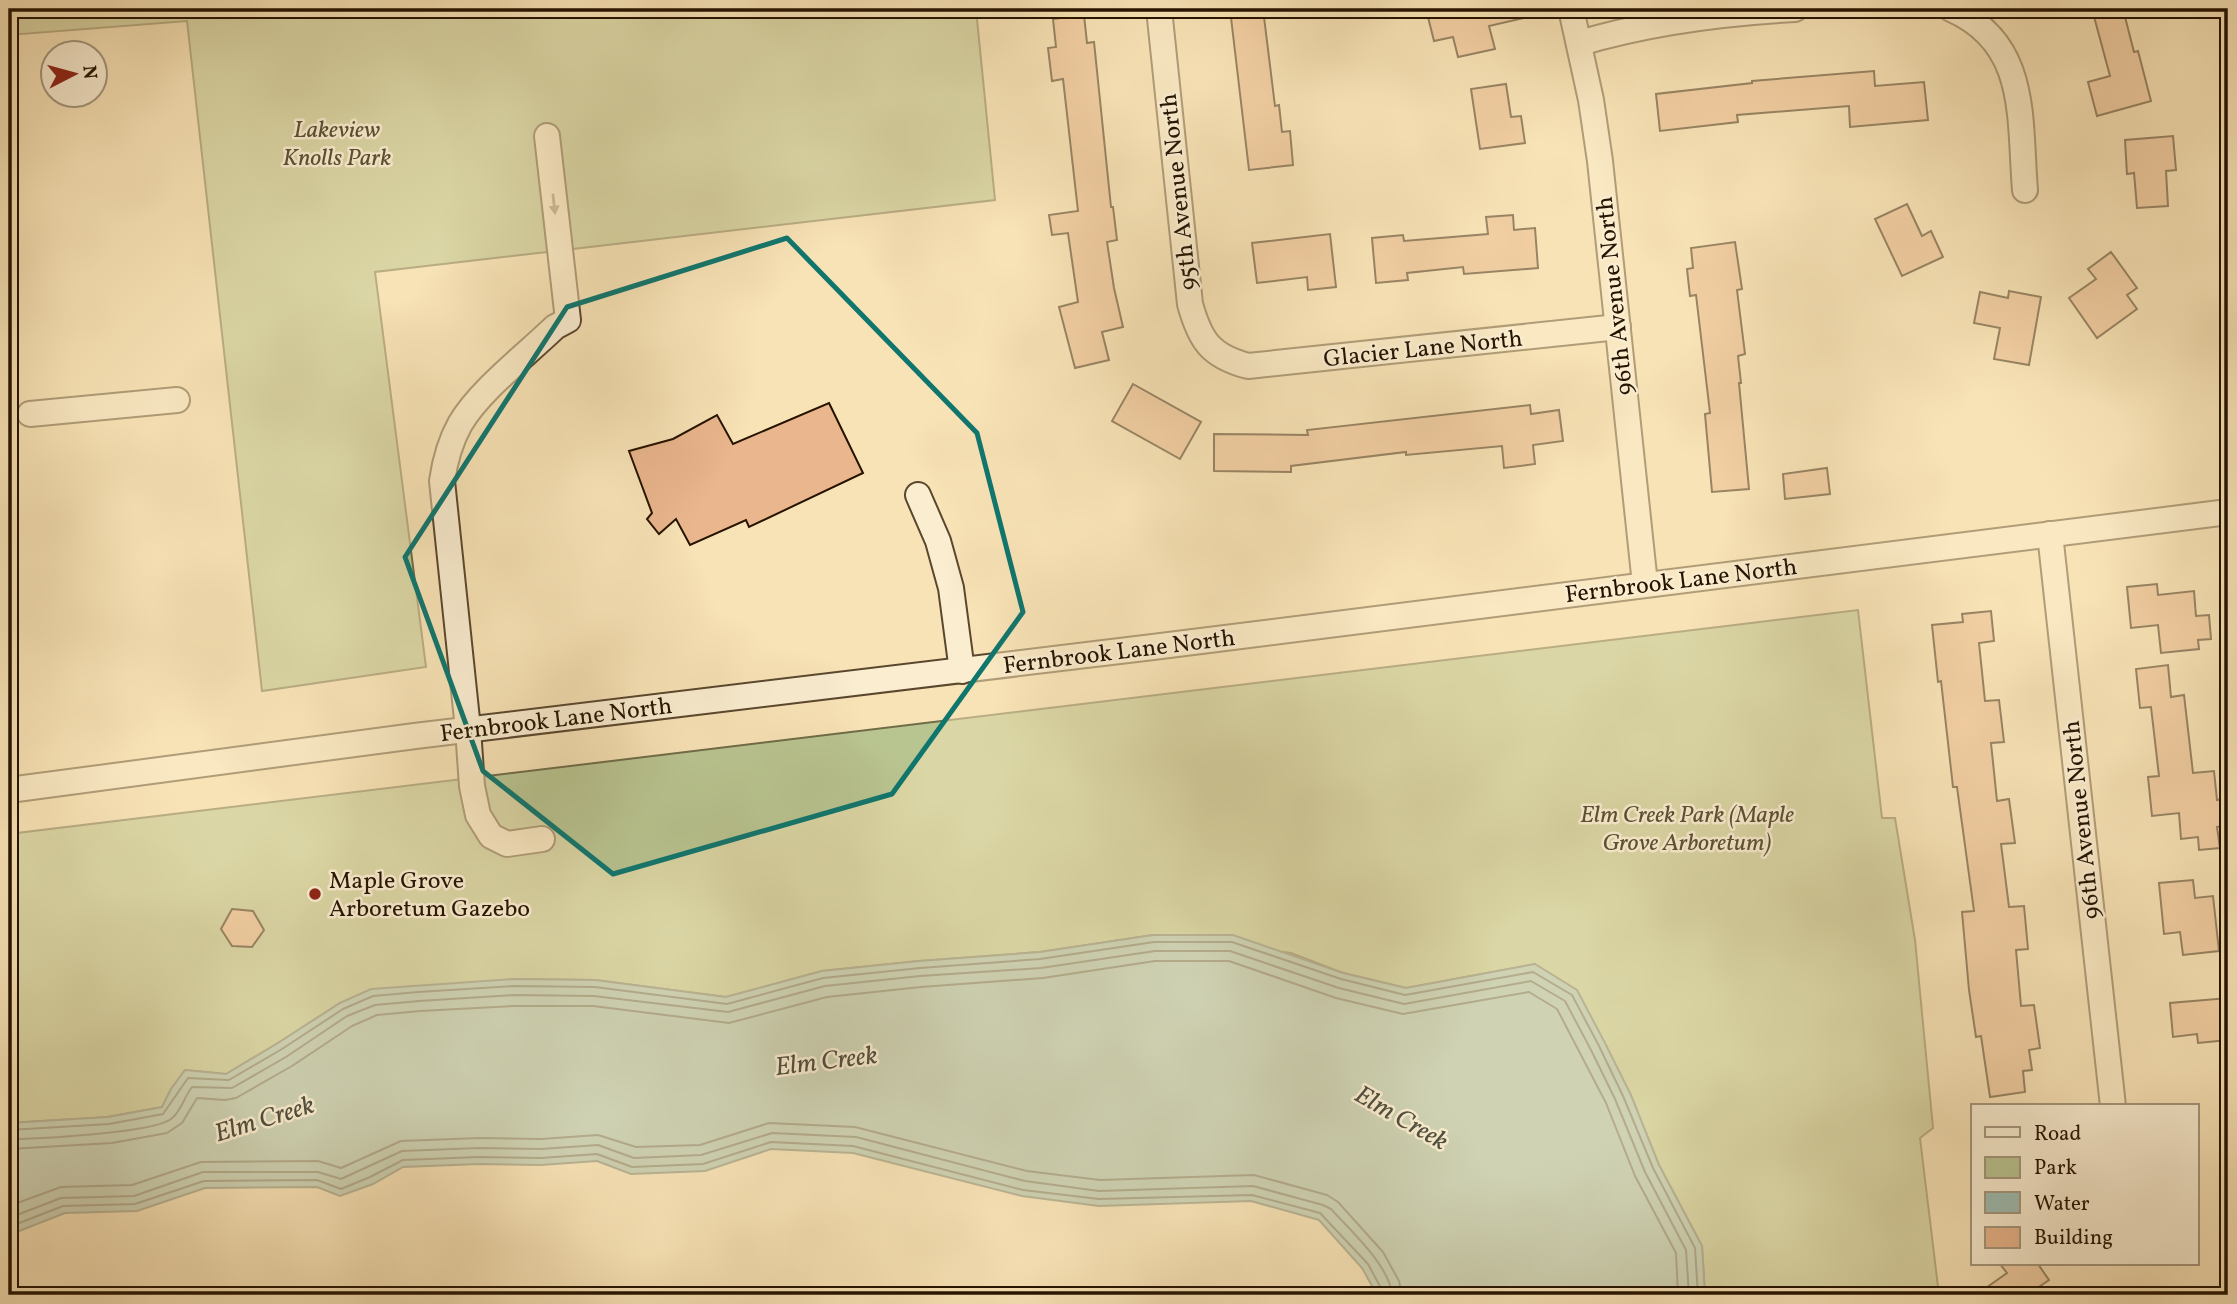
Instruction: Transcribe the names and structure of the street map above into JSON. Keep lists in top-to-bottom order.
{
  "streets": {
    "street": [
      "95th Avenue North",
      "96th Avenue North",
      "Glacier Lane North",
      "Fernbrook Lane North"
    ]
  },
  "crossings": [
    ["95th Avenue North", "Glacier Lane North"],
    ["96th Avenue North", "Glacier Lane North"],
    ["96th Avenue North", "Fernbrook Lane North"]
  ],
  "water": ["Elm Creek"],
  "parks": ["Lakeview Knolls Park", "Elm Creek Park (Maple Grove Arboretum)"],
  "places": ["Maple Grove Arboretum Gazebo"],
  "legend": [
    "Road",
    "Park",
    "Water",
    "Building"
  ],
  "north": "right"
}
